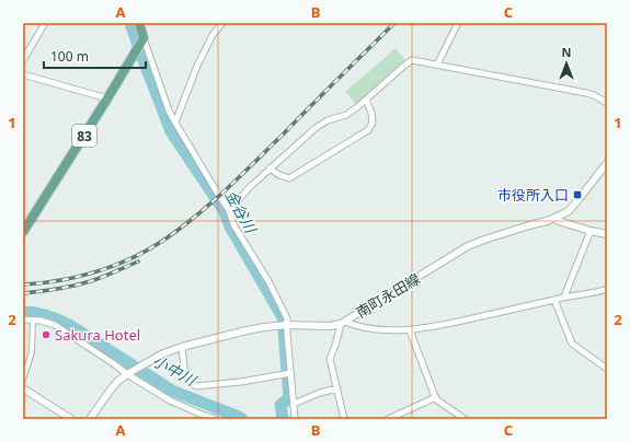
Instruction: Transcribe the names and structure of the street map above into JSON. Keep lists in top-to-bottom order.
{
  "streets": {
    "main road": ["83"],
    "street": ["南町永田線"]
  },
  "water": ["金谷川", "小中川"],
  "places": {
    "transit": ["市役所入口"],
    "other": ["Sakura Hotel"]
  },
  "scale_bar": "100 m",
  "north": "top",
  "grid": {
    "columns": ["A", "B", "C"],
    "rows": ["1", "2"]
  }
}
